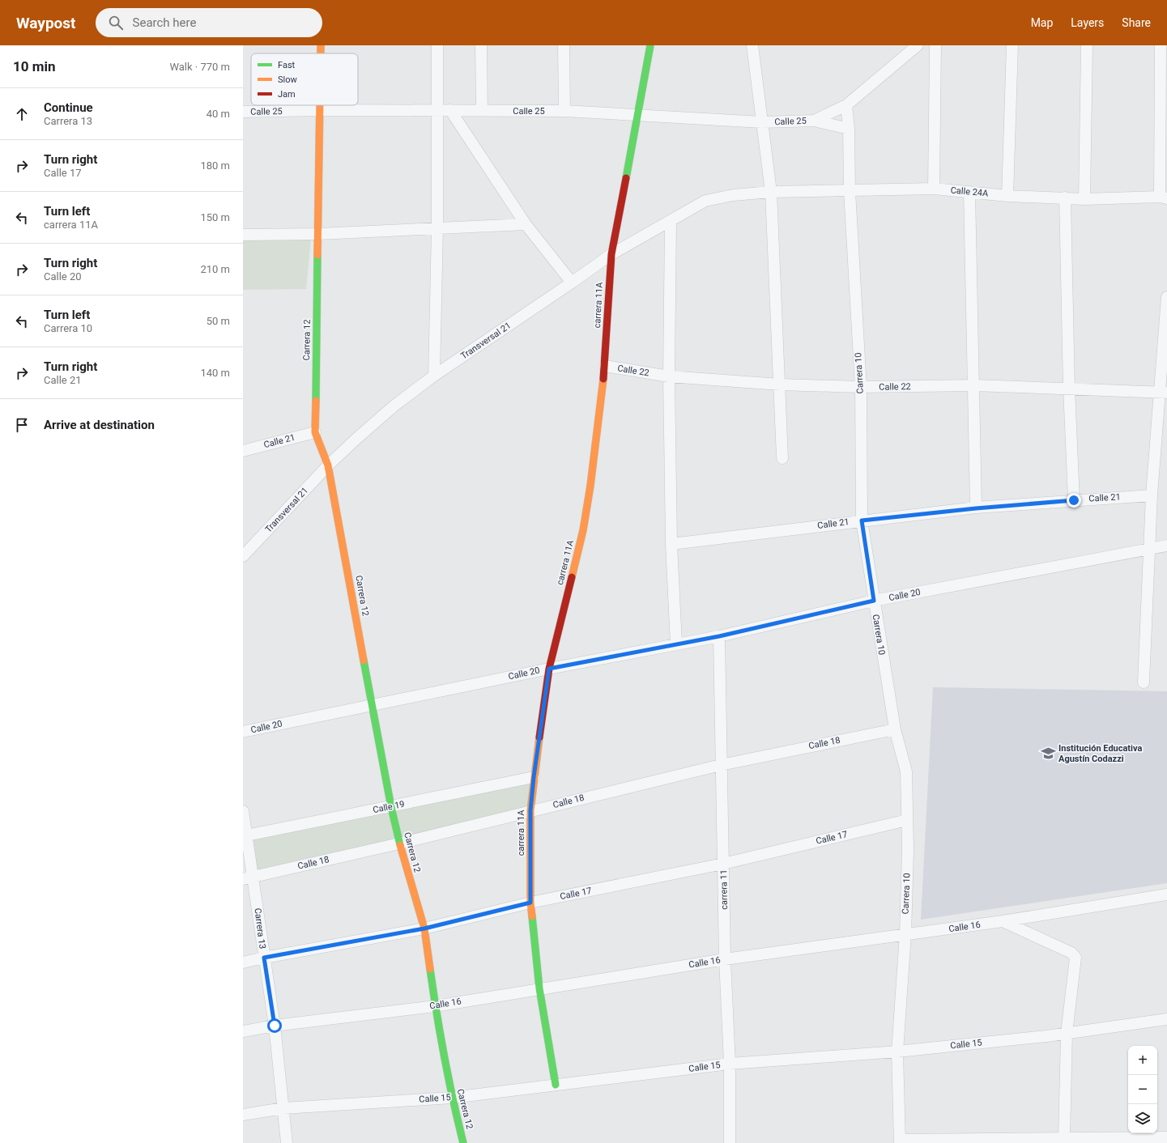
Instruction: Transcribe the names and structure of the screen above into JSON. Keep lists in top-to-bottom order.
{
  "streets": {
    "street": [
      "Calle 25",
      "Calle 24A",
      "carrera 11A",
      "Carrera 12",
      "Transversal 21",
      "Calle 22",
      "Carrera 10",
      "Calle 21",
      "Calle 20",
      "Calle 18",
      "Calle 19",
      "Calle 17",
      "carrera 11",
      "Calle 16",
      "Carrera 13",
      "Calle 15"
    ]
  },
  "crossings": [
    ["Calle 25", "carrera 11A"],
    ["Calle 25", "Carrera 12"],
    ["Calle 25", "Carrera 10"],
    ["Calle 24A", "Transversal 21"],
    ["Calle 24A", "Carrera 10"],
    ["carrera 11A", "Transversal 21"],
    ["carrera 11A", "Calle 22"],
    ["carrera 11A", "Calle 20"],
    ["carrera 11A", "Calle 18"],
    ["carrera 11A", "Calle 19"],
    ["carrera 11A", "Calle 17"],
    ["carrera 11A", "Calle 16"],
    ["carrera 11A", "Calle 15"],
    ["Carrera 12", "Transversal 21"],
    ["Carrera 12", "Calle 21"],
    ["Carrera 12", "Calle 20"],
    ["Carrera 12", "Calle 18"],
    ["Carrera 12", "Calle 19"],
    ["Carrera 12", "Calle 17"],
    ["Carrera 12", "Calle 16"],
    ["Carrera 12", "Calle 15"],
    ["Calle 22", "Carrera 10"],
    ["Carrera 10", "Calle 21"],
    ["Carrera 10", "Calle 20"],
    ["Carrera 10", "Calle 18"],
    ["Carrera 10", "Calle 17"],
    ["Carrera 10", "Calle 16"],
    ["Carrera 10", "Calle 15"],
    ["Calle 20", "carrera 11"],
    ["Calle 18", "carrera 11"],
    ["Calle 18", "Carrera 13"],
    ["Calle 19", "Carrera 13"],
    ["Calle 17", "carrera 11"],
    ["Calle 17", "Carrera 13"],
    ["carrera 11", "Calle 16"],
    ["carrera 11", "Calle 15"],
    ["Calle 16", "Carrera 13"],
    ["Carrera 13", "Calle 15"]
  ],
  "places": {
    "school or university": ["Institución Educativa Agustín Codazzi"]
  },
  "legend": ["Fast", "Slow", "Jam"],
  "page": {
    "header": "Waypost",
    "search": "Search here",
    "nav": ["Map", "Layers", "Share"],
    "heading": ["10 min", "Walk · 770 m"],
    "list": [
      ["Continue", "Carrera 13", "40 m"],
      ["Turn right", "Calle 17", "180 m"],
      ["Turn left", "carrera 11A", "150 m"],
      ["Turn right", "Calle 20", "210 m"],
      ["Turn left", "Carrera 10", "50 m"],
      ["Turn right", "Calle 21", "140 m"],
      "Arrive at destination"
    ],
    "map_buttons": ["+", "−"]
  }
}
